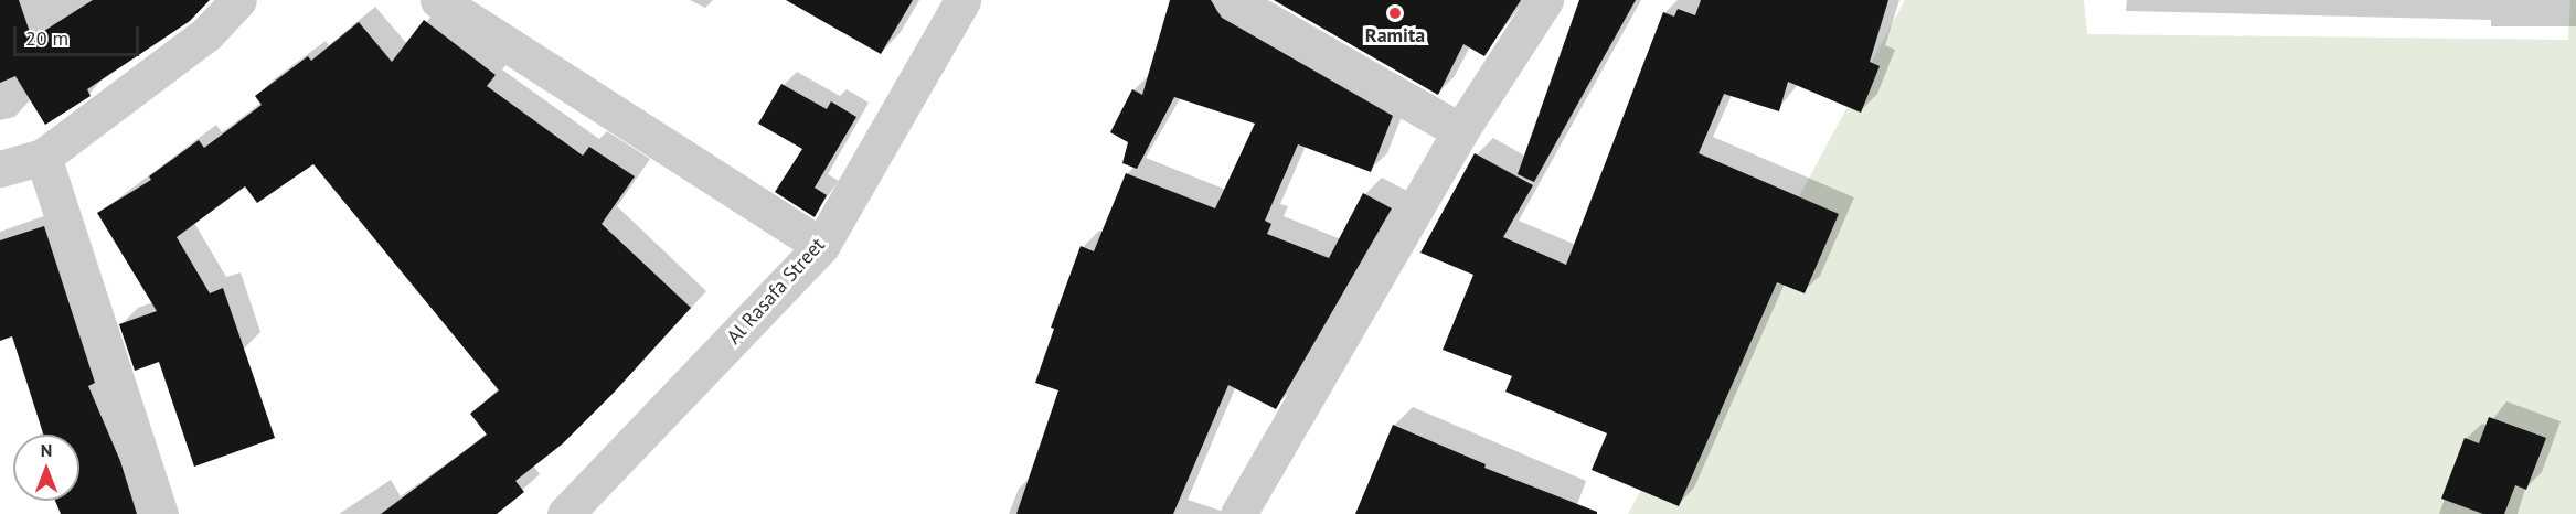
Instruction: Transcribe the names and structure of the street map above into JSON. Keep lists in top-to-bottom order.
{
  "streets": {
    "street": ["Al Rasafa Street"]
  },
  "places": ["Ramita"],
  "scale_bar": "20 m",
  "north": "top"
}
